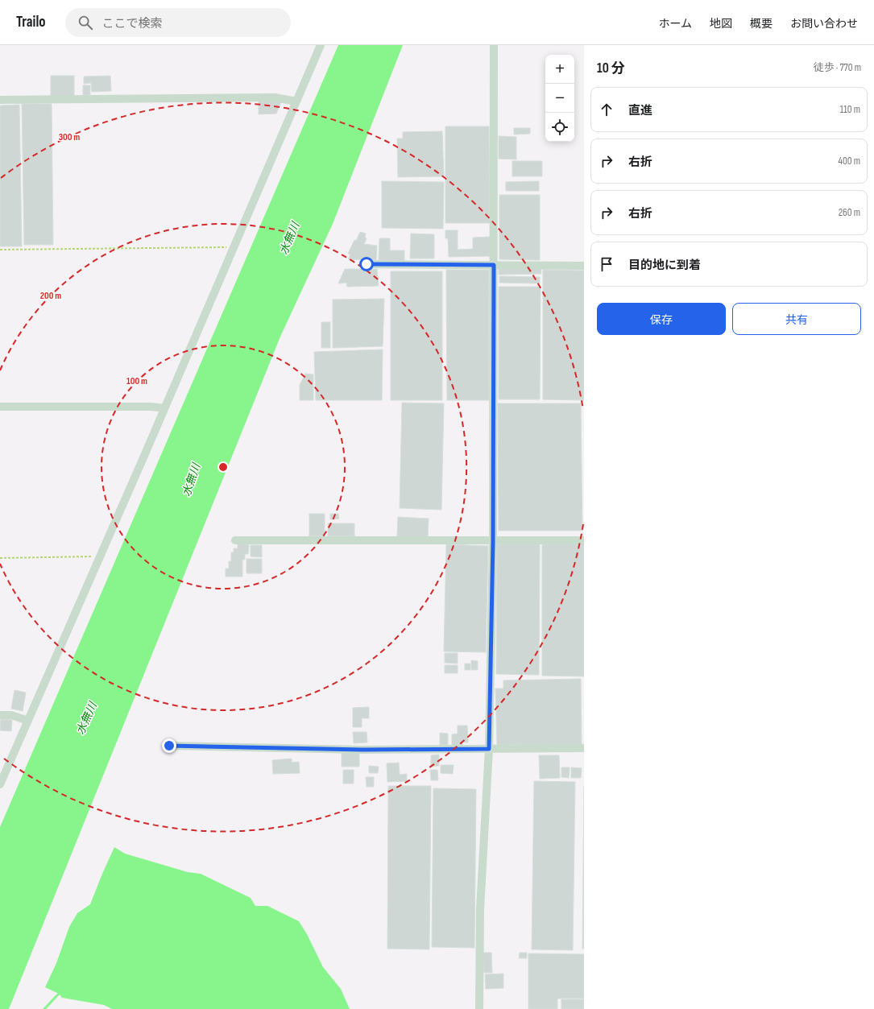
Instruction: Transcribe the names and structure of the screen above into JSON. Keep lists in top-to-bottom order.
{
  "water": ["水無川"],
  "page": {
    "header": "Trailo",
    "search": "ここで検索",
    "nav": [
      "ホーム",
      "地図",
      "概要",
      "お問い合わせ"
    ],
    "heading": ["10 分", "徒歩 · 770 m"],
    "map_buttons": ["+", "−"],
    "list": [
      ["直進", "110 m"],
      ["右折", "400 m"],
      ["右折", "260 m"],
      "目的地に到着"
    ],
    "buttons": ["保存", "共有"]
  },
  "rings": ["300 m", "200 m", "100 m"]
}
